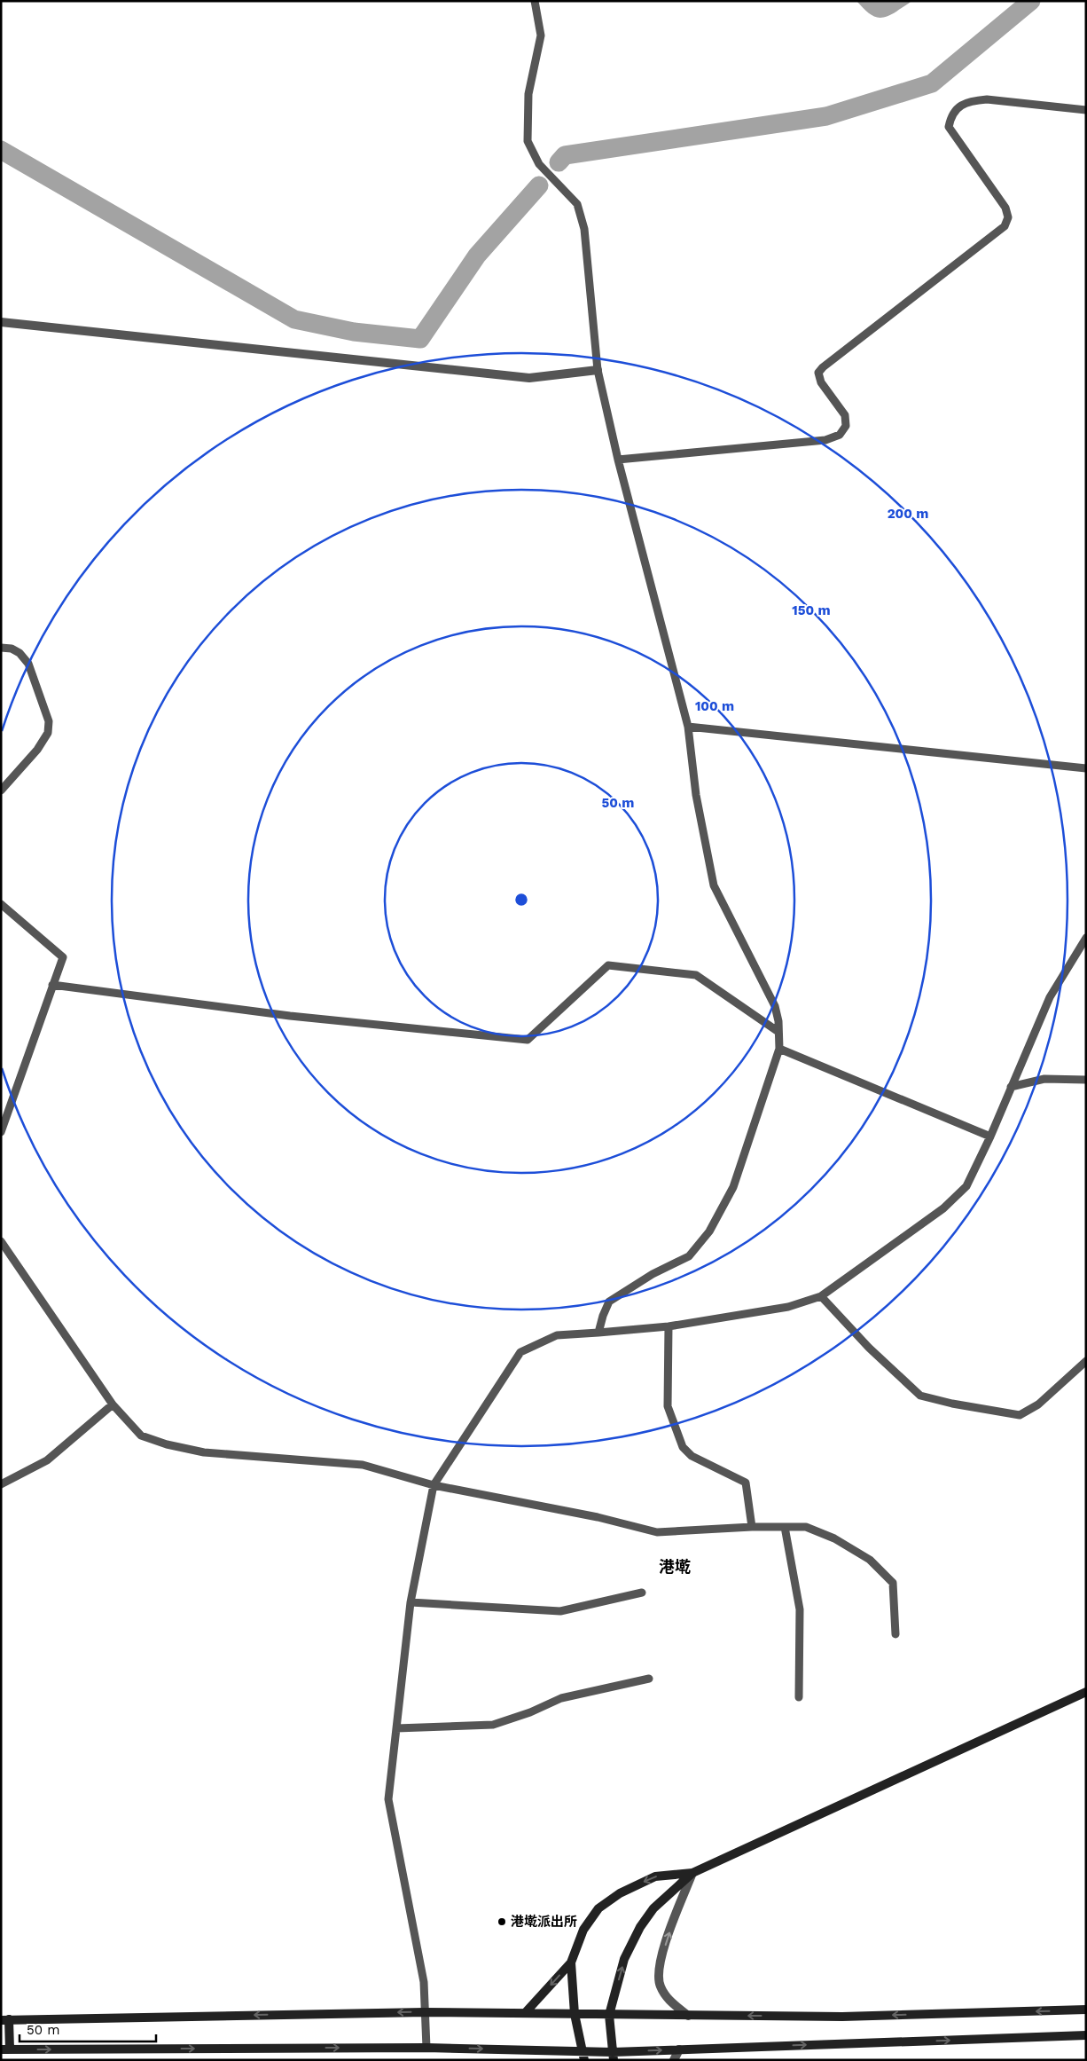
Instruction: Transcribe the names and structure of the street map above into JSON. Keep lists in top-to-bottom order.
{
  "districts": ["港墘"],
  "places": ["港墘派出所"],
  "scale_bar": "50 m",
  "rings": [
    "200 m",
    "150 m",
    "100 m",
    "50 m"
  ]
}
